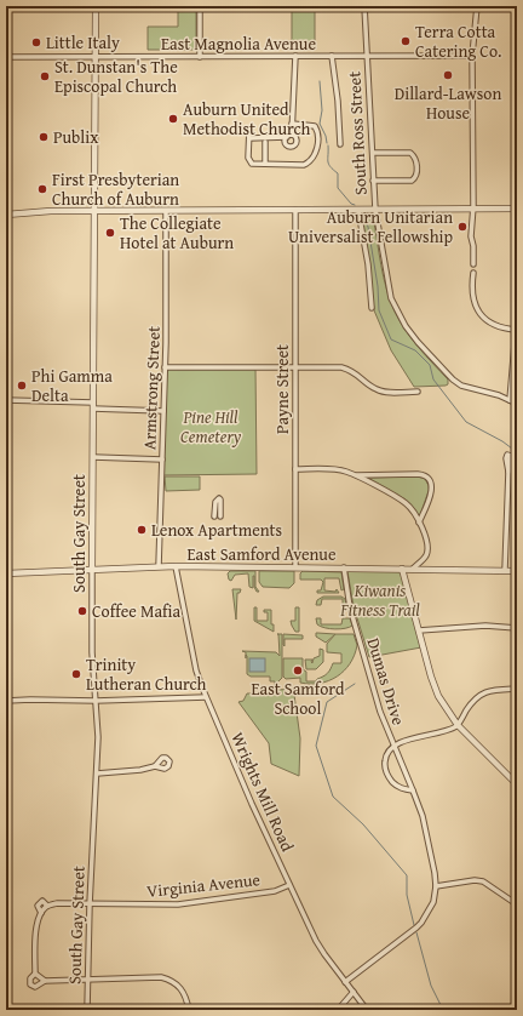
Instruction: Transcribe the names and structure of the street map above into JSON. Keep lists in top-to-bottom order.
{
  "streets": {
    "street": [
      "East Magnolia Avenue",
      "South Ross Street",
      "Armstrong Street",
      "Payne Street",
      "South Gay Street",
      "East Samford Avenue",
      "Dumas Drive",
      "Wrights Mill Road",
      "Virginia Avenue"
    ]
  },
  "crossings": [
    ["East Magnolia Avenue", "South Ross Street"],
    ["East Magnolia Avenue", "South Gay Street"],
    ["Armstrong Street", "East Samford Avenue"],
    ["Payne Street", "East Samford Avenue"],
    ["South Gay Street", "East Samford Avenue"],
    ["South Gay Street", "Virginia Avenue"],
    ["East Samford Avenue", "Dumas Drive"],
    ["East Samford Avenue", "Wrights Mill Road"],
    ["Dumas Drive", "Wrights Mill Road"],
    ["Wrights Mill Road", "Virginia Avenue"]
  ],
  "parks": ["Pine Hill Cemetery", "Kiwanis Fitness Trail"],
  "places": [
    "Terra Cotta Catering Co.",
    "Little Italy",
    "Dillard-Lawson House",
    "St. Dunstan's The Episcopal Church",
    "Auburn United Methodist Church",
    "Publix",
    "First Presbyterian Church of Auburn",
    "Auburn Unitarian Universalist Fellowship",
    "The Collegiate Hotel at Auburn",
    "Phi Gamma Delta",
    "Lenox Apartments",
    "Coffee Mafia",
    "East Samford School",
    "Trinity Lutheran Church"
  ]
}
